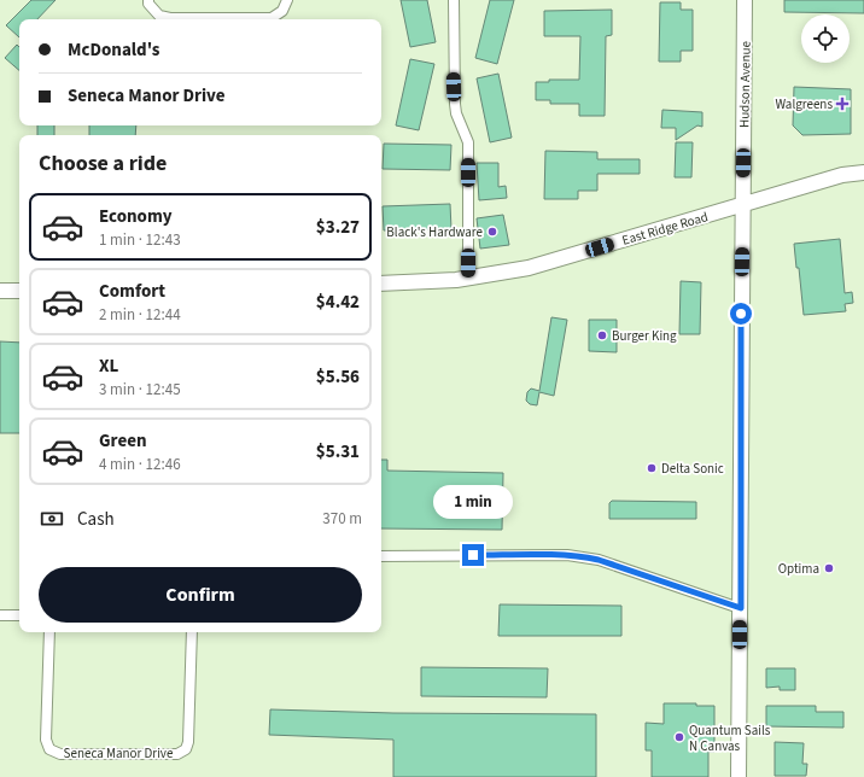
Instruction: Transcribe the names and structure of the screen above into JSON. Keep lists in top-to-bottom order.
{
  "streets": {
    "main road": ["Hudson Avenue", "East Ridge Road"],
    "street": ["Seneca Manor Drive"]
  },
  "crossings": [
    ["Hudson Avenue", "East Ridge Road"]
  ],
  "places": {
    "health": ["Walgreens"],
    "other": [
      "Black's Hardware",
      "Burger King",
      "Delta Sonic",
      "Optima",
      "Quantum Sails N Canvas"
    ]
  },
  "page": {
    "banner": ["McDonald's", "Seneca Manor Drive"],
    "heading": "Choose a ride",
    "list": [
      {
        "name": "Economy",
        "note": "1 min · 12:43",
        "value": "$3.27"
      },
      {
        "name": "Comfort",
        "note": "2 min · 12:44",
        "value": "$4.42"
      },
      {
        "name": "XL",
        "note": "3 min · 12:45",
        "value": "$5.56"
      },
      {
        "name": "Green",
        "note": "4 min · 12:46",
        "value": "$5.31"
      }
    ],
    "bubble": "1 min",
    "pay": ["Cash", "370 m"],
    "buttons": "Confirm"
  }
}
